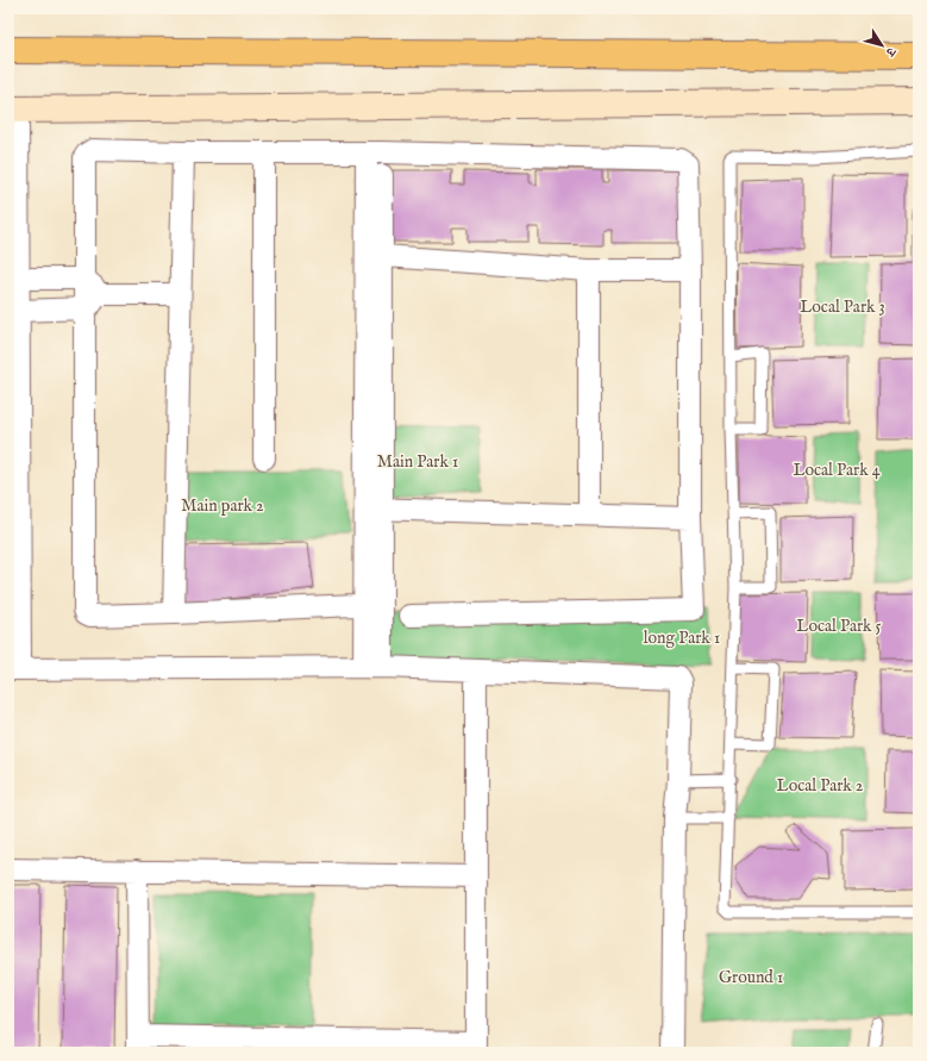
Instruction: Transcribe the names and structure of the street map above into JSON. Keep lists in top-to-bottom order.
{
  "parks": [
    "Local Park 3",
    "Main Park 1",
    "Local Park 4",
    "Main park 2",
    "Local Park 5",
    "long Park 1",
    "Local Park 2",
    "Ground 1"
  ],
  "north": "bottom right"
}
